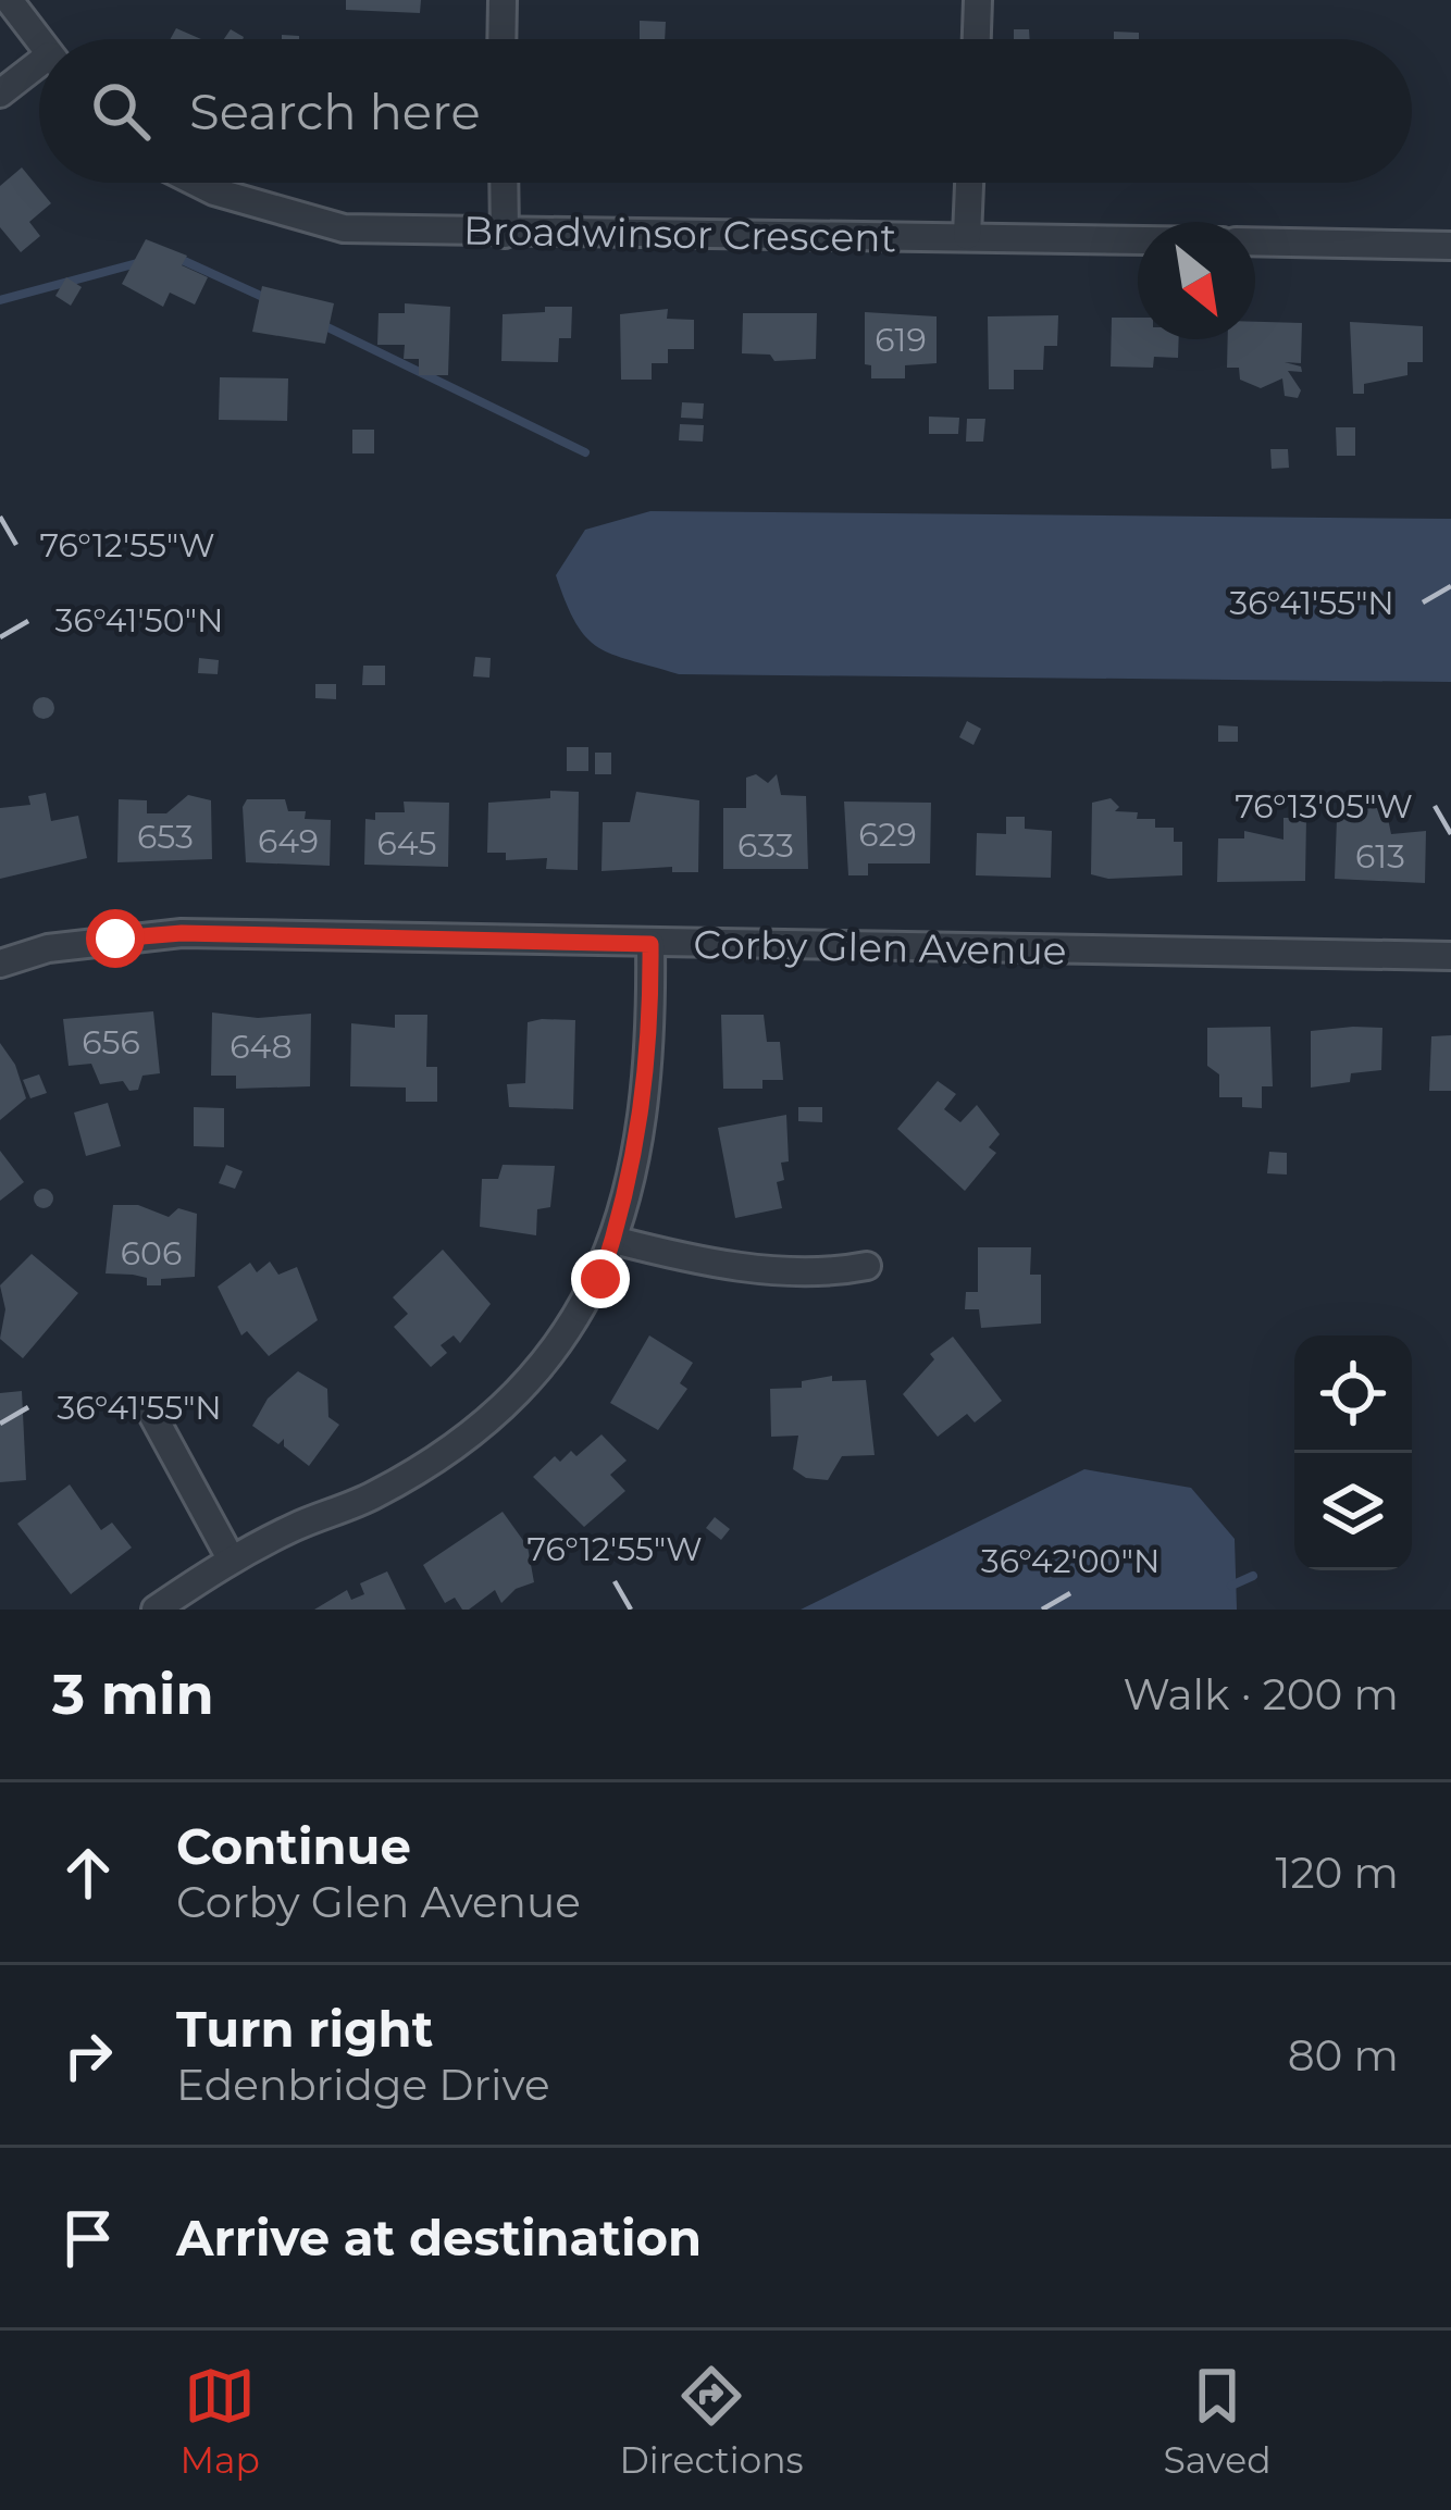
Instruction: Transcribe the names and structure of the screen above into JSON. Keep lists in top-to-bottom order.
{
  "streets": {
    "street": ["Broadwinsor Crescent", "Corby Glen Avenue"]
  },
  "house_numbers": [
    "619",
    "629",
    "653",
    "649",
    "645",
    "633",
    "613",
    "656",
    "648",
    "606"
  ],
  "north": "bottom right",
  "page": {
    "search": "Search here",
    "heading": ["3 min", "Walk · 200 m"],
    "list": [
      ["Continue", "Corby Glen Avenue", "120 m"],
      ["Turn right", "Edenbridge Drive", "80 m"],
      "Arrive at destination"
    ],
    "nav": ["Map", "Directions", "Saved"]
  },
  "coordinates": [
    "76°12'55\"W",
    "36°41'55\"N",
    "36°41'50\"N",
    "76°13'05\"W",
    "36°42'00\"N"
  ]
}
